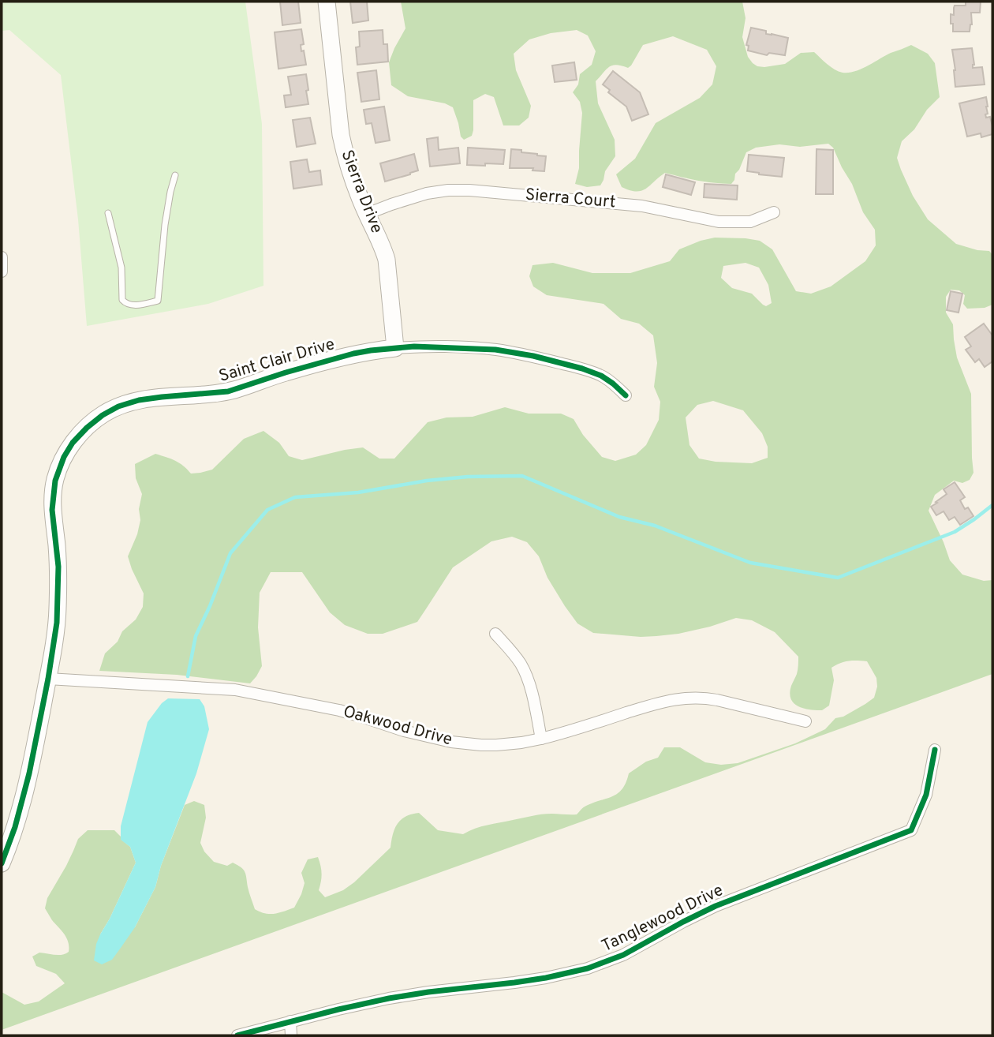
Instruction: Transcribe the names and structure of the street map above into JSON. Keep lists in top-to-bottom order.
{
  "streets": {
    "street": [
      "Sierra Drive",
      "Sierra Court",
      "Saint Clair Drive",
      "Oakwood Drive",
      "Tanglewood Drive"
    ]
  },
  "crossings": [
    ["Sierra Drive", "Sierra Court"],
    ["Sierra Drive", "Saint Clair Drive"],
    ["Saint Clair Drive", "Oakwood Drive"]
  ]
}
